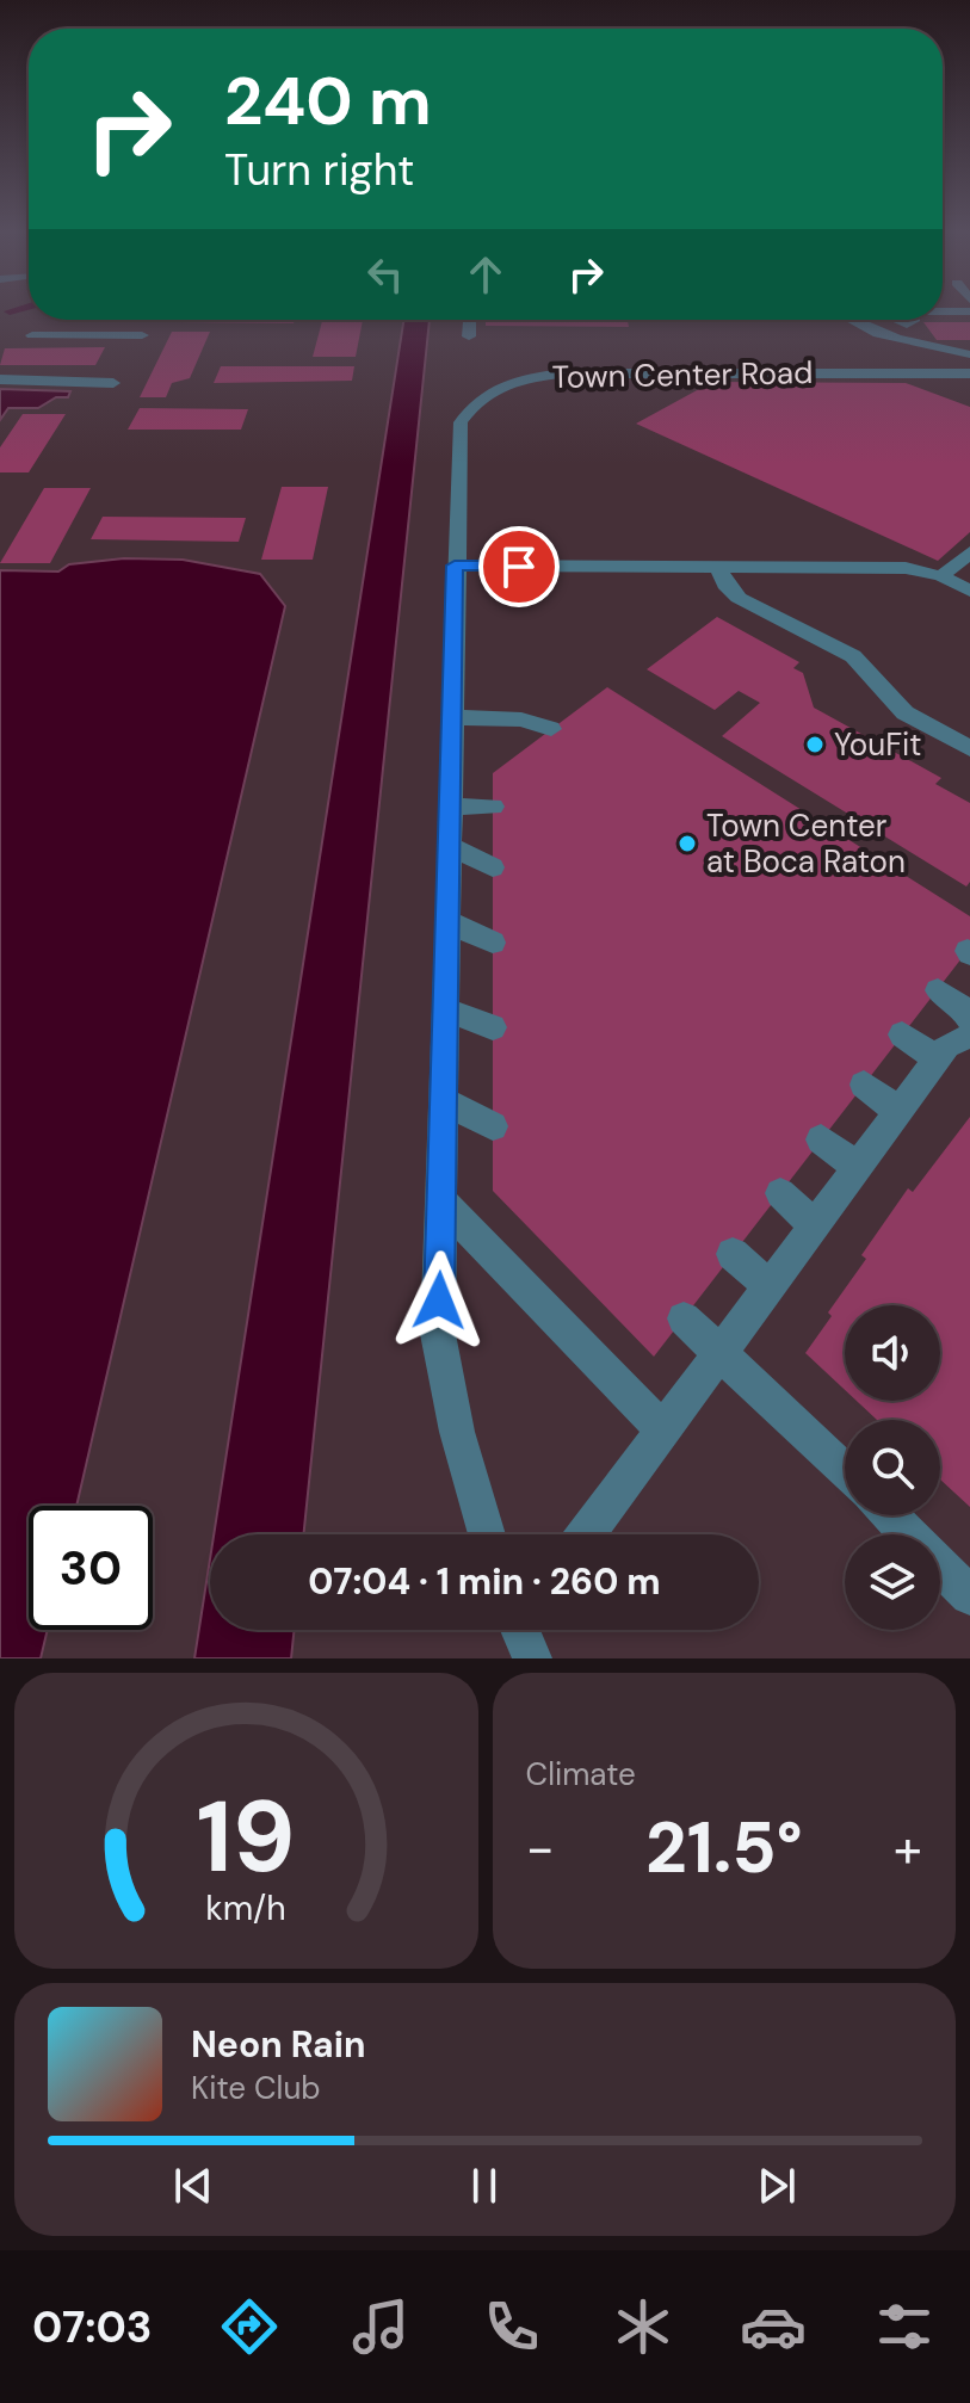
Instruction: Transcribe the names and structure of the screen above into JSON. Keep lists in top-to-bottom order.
{
  "streets": {
    "street": ["Town Center Road"]
  },
  "places": ["YouFit", "Town Center at Boca Raton"],
  "page": {
    "turn": ["240 m", "Turn right"],
    "limit": "30",
    "trip": "07:04 · 1 min · 260 m",
    "tile": "Climate",
    "heat": ["−", "21.5°", "+"],
    "song": ["Neon Rain", "Kite Club"],
    "tabs": "07:03",
    "gauge": ["19", "km/h"]
  }
}
